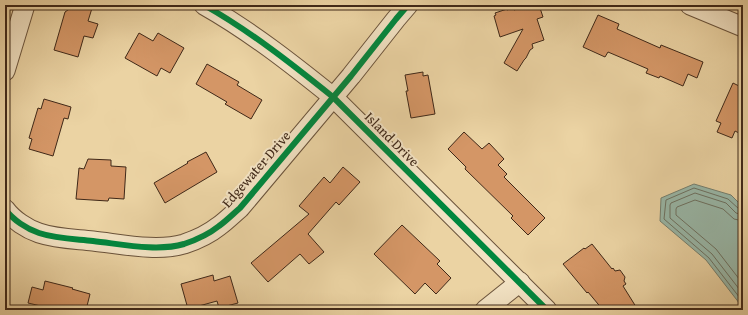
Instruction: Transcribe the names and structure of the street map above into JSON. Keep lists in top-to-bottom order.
{
  "streets": {
    "street": ["Island Drive", "Edgewater Drive"]
  },
  "crossings": [
    ["Island Drive", "Edgewater Drive"]
  ]
}
